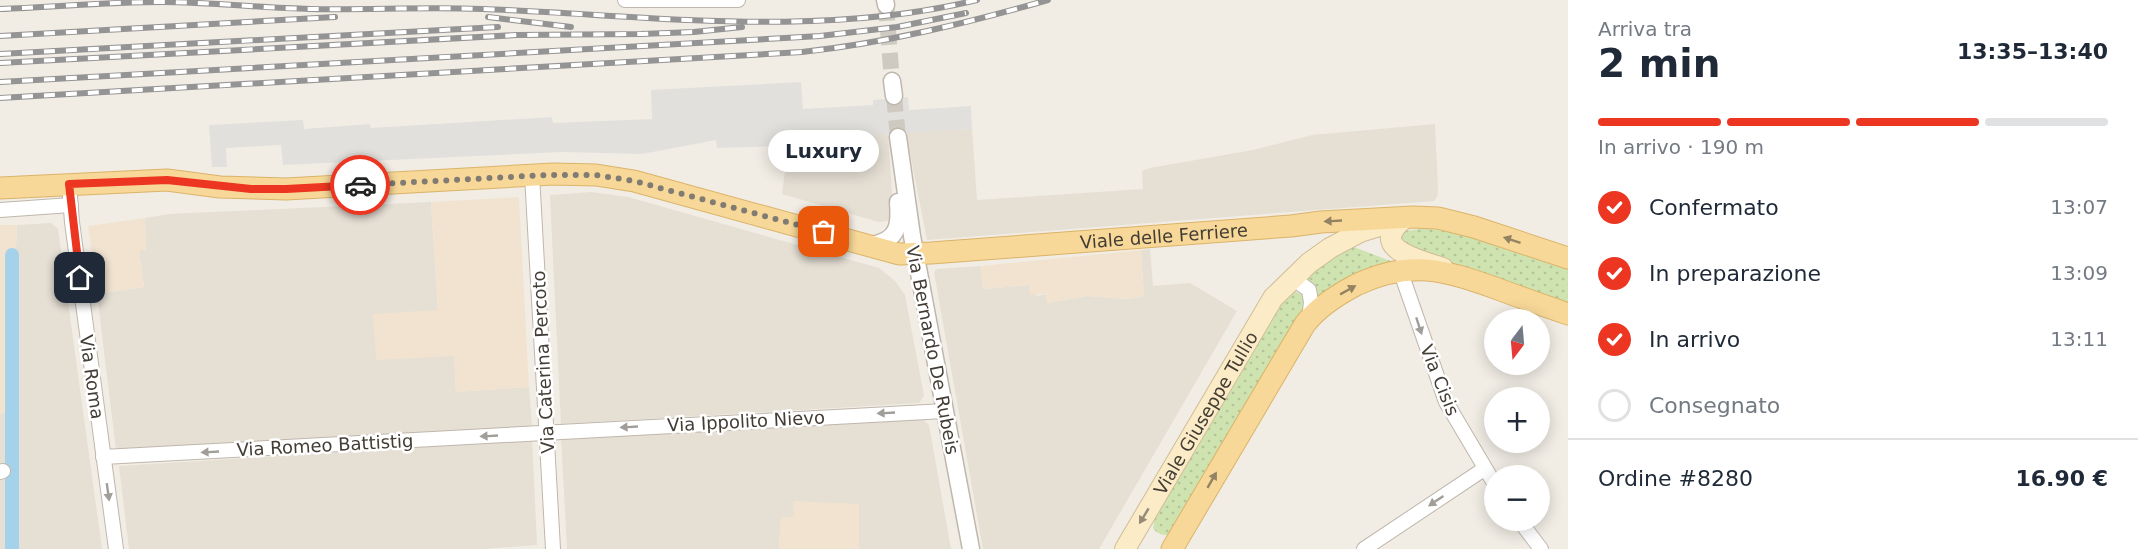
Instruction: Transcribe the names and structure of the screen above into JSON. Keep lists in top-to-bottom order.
{
  "streets": {
    "main road": ["Viale delle Ferriere", "Viale Giuseppe Tullio"],
    "street": [
      "Via Bernardo De Rubeis",
      "Via Caterina Percoto",
      "Via Roma",
      "Via Cisis",
      "Via Ippolito Nievo",
      "Via Romeo Battistig"
    ]
  },
  "crossings": [
    ["Viale delle Ferriere", "Via Bernardo De Rubeis"],
    ["Viale delle Ferriere", "Via Caterina Percoto"],
    ["Viale delle Ferriere", "Via Roma"],
    ["Viale delle Ferriere", "Viale Giuseppe Tullio"],
    ["Via Bernardo De Rubeis", "Via Ippolito Nievo"],
    ["Via Caterina Percoto", "Via Ippolito Nievo"],
    ["Via Caterina Percoto", "Via Romeo Battistig"],
    ["Via Roma", "Via Romeo Battistig"],
    ["Via Ippolito Nievo", "Via Romeo Battistig"]
  ],
  "one_way": ["Via Cisis", "Via Ippolito Nievo", "Via Romeo Battistig"],
  "places": ["Luxury"],
  "north": "bottom",
  "page": {
    "heading": ["2 min", "Arriva tra", "13:35–13:40"],
    "panel": ["Ordine #8280", "16.90 €"],
    "bar": "In arrivo · 190 m",
    "bubble": "Luxury",
    "list": [
      ["Confermato", "13:07"],
      ["In preparazione", "13:09"],
      ["In arrivo", "13:11"],
      "Consegnato"
    ],
    "map_buttons": ["+", "−"]
  }
}
